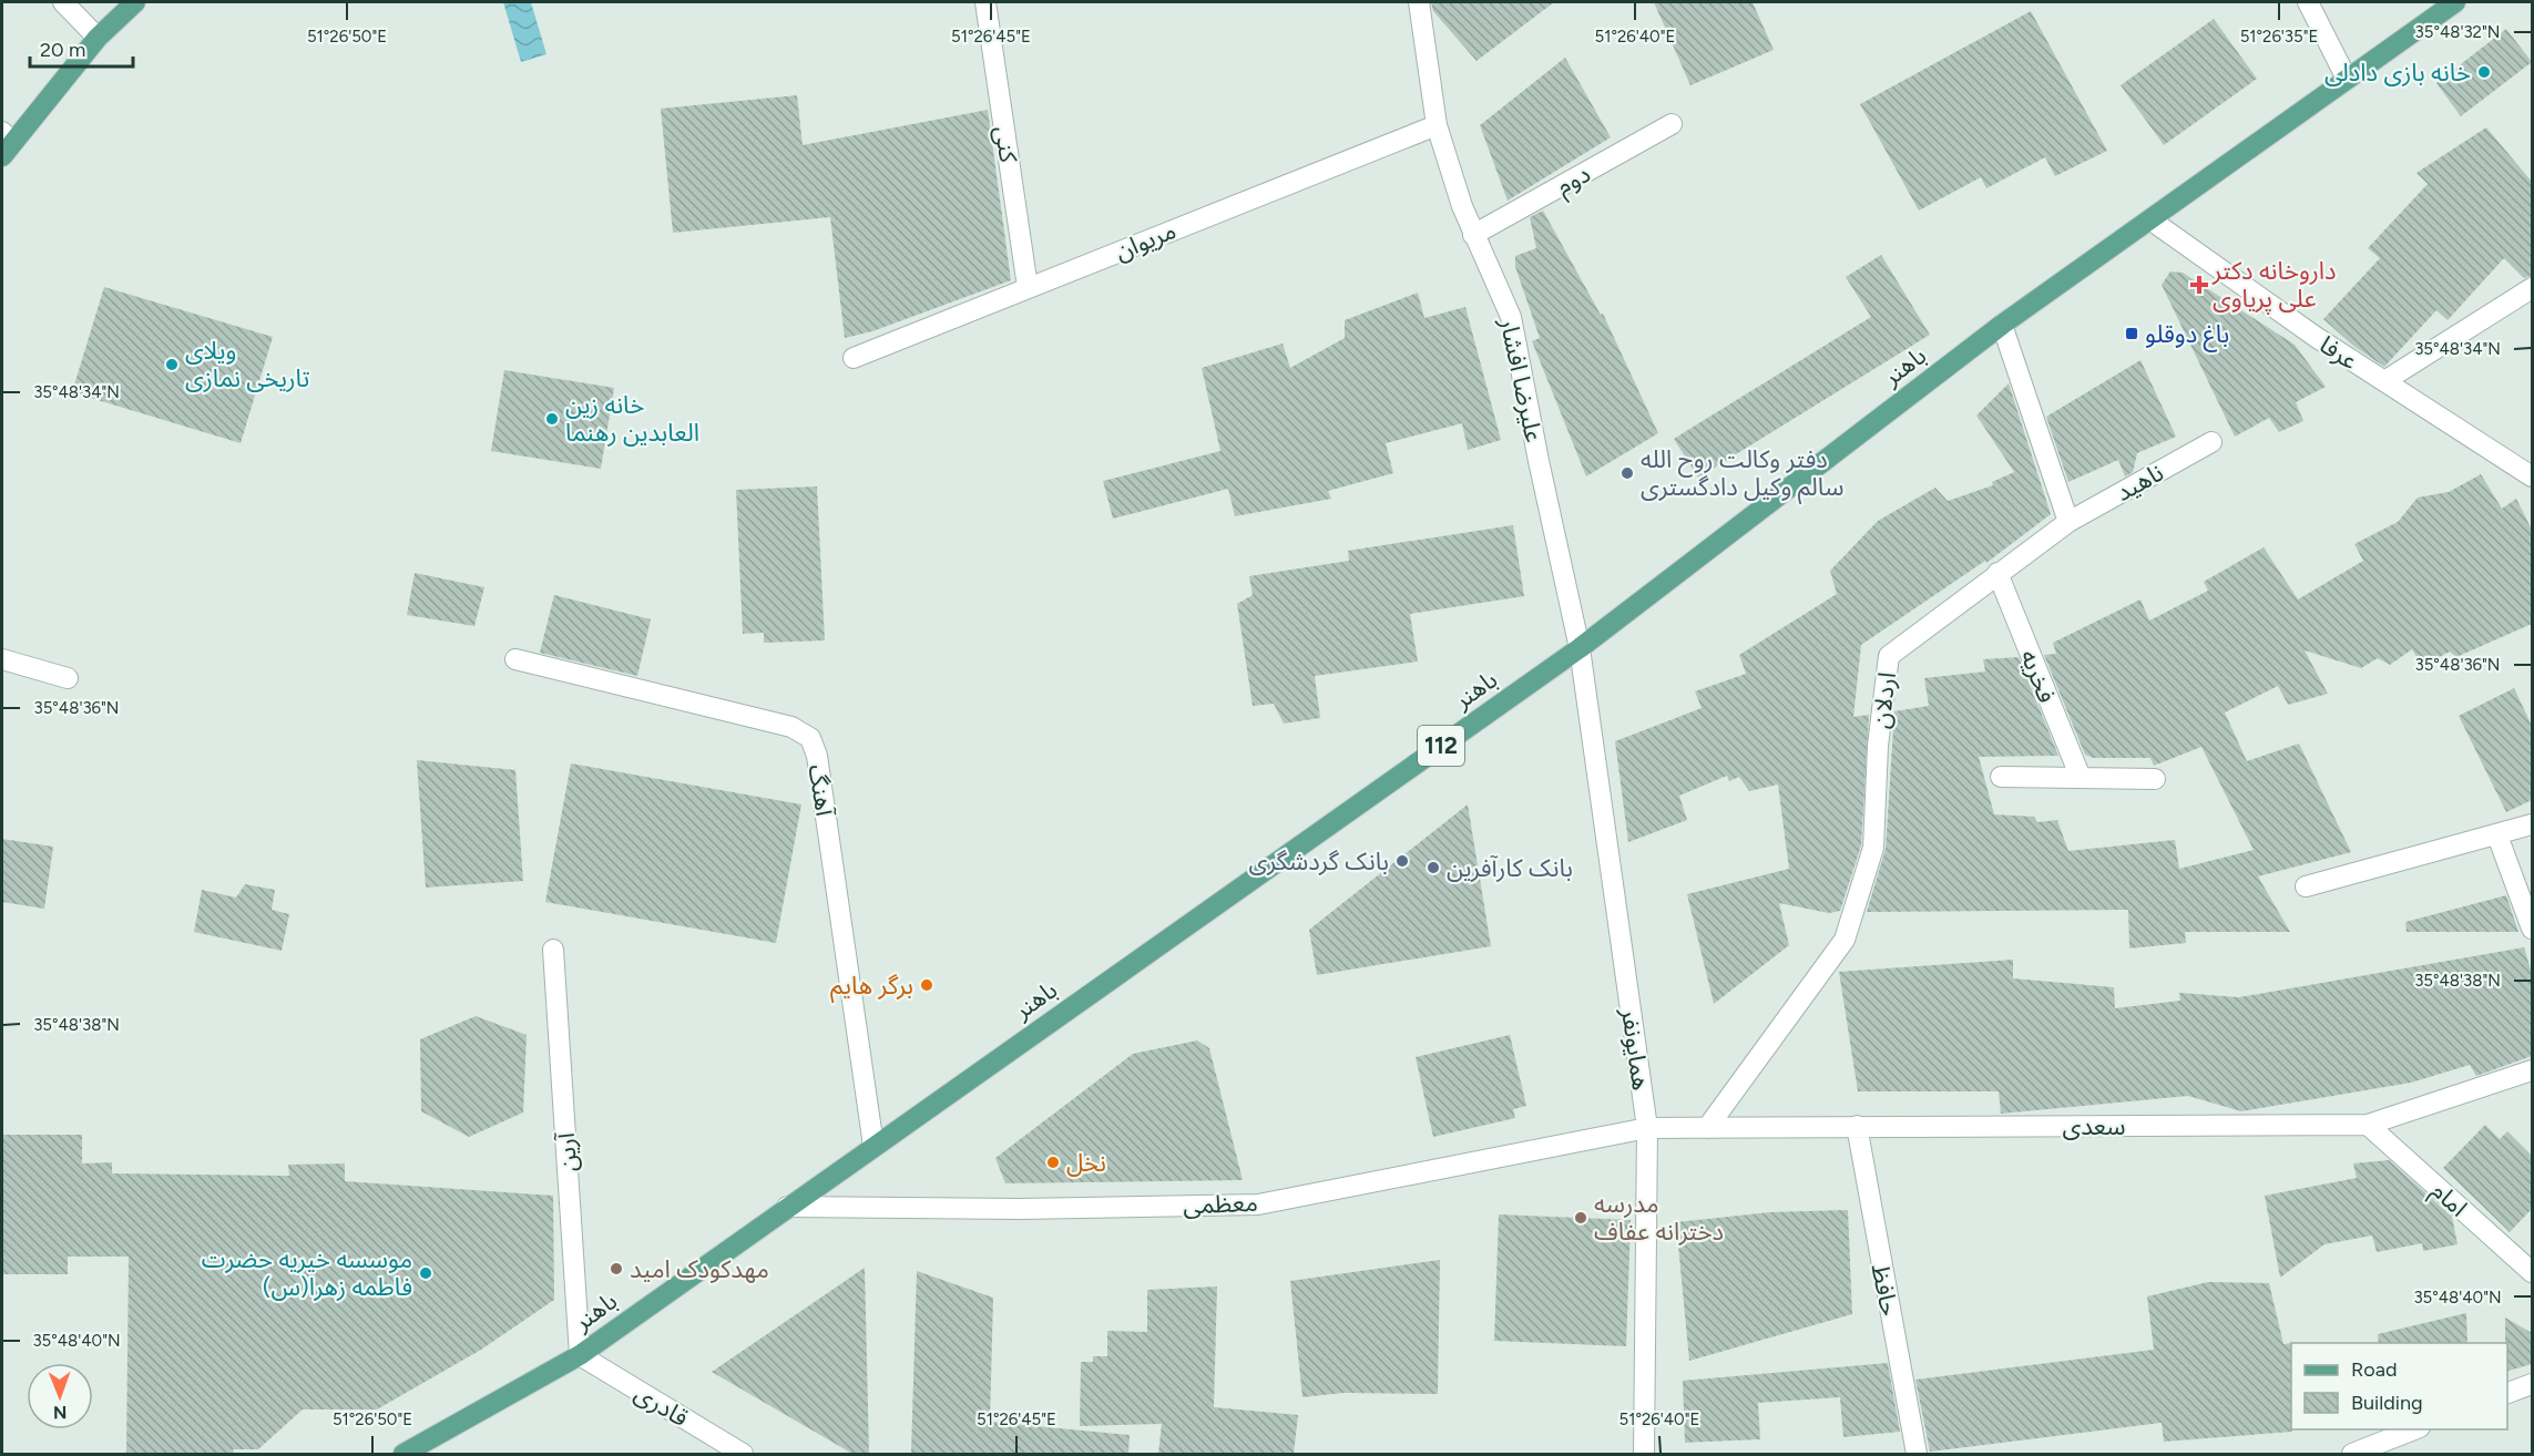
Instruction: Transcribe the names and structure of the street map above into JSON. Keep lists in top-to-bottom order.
{
  "streets": {
    "main road": ["باهنر", "112"],
    "street": [
      "کنی",
      "دوم",
      "مریوان",
      "عرفا",
      "علیرضا افشار",
      "ناهید",
      "فخریه",
      "اردلان",
      "آهنگ",
      "همایونفر",
      "سعدی",
      "آرین",
      "امام",
      "معظمی",
      "حافظ",
      "قادری"
    ]
  },
  "crossings": [
    ["کنی", "مریوان"],
    ["دوم", "علیرضا افشار"],
    ["مریوان", "علیرضا افشار"],
    ["عرفا", "باهنر"],
    ["باهنر", "علیرضا افشار"],
    ["باهنر", "آهنگ"],
    ["باهنر", "همایونفر"],
    ["باهنر", "آرین"],
    ["باهنر", "معظمی"],
    ["باهنر", "قادری"],
    ["علیرضا افشار", "همایونفر"],
    ["ناهید", "اردلان"],
    ["فخریه", "اردلان"],
    ["اردلان", "سعدی"],
    ["همایونفر", "سعدی"],
    ["همایونفر", "معظمی"],
    ["سعدی", "امام"],
    ["سعدی", "معظمی"],
    ["سعدی", "حافظ"],
    ["آرین", "قادری"]
  ],
  "places": {
    "other": [
      "خانه بازی دادلی",
      "ویلای تاریخی نمازی",
      "خانه زین العابدین رهنما",
      "دفتر وکالت روح الله سالم وکیل دادگستری",
      "بانک گردشگری",
      "بانک کارآفرین",
      "برگر هایم",
      "نخل",
      "مدرسه دخترانه عفاف",
      "مهدکودک امید",
      "موسسه خیریه حضرت فاطمه زهرا(س)"
    ],
    "health": ["داروخانه دکتر علی پریاوی"],
    "transit": ["باغ دوقلو"]
  },
  "legend": ["Road", "Building"],
  "scale_bar": "20 m",
  "north": "bottom",
  "coordinates": [
    "35°48'32\"N",
    "51°26'50\"E",
    "51°26'45\"E",
    "51°26'40\"E",
    "51°26'35\"E",
    "35°48'34\"N",
    "35°48'36\"N",
    "35°48'38\"N",
    "35°48'40\"N"
  ]
}
